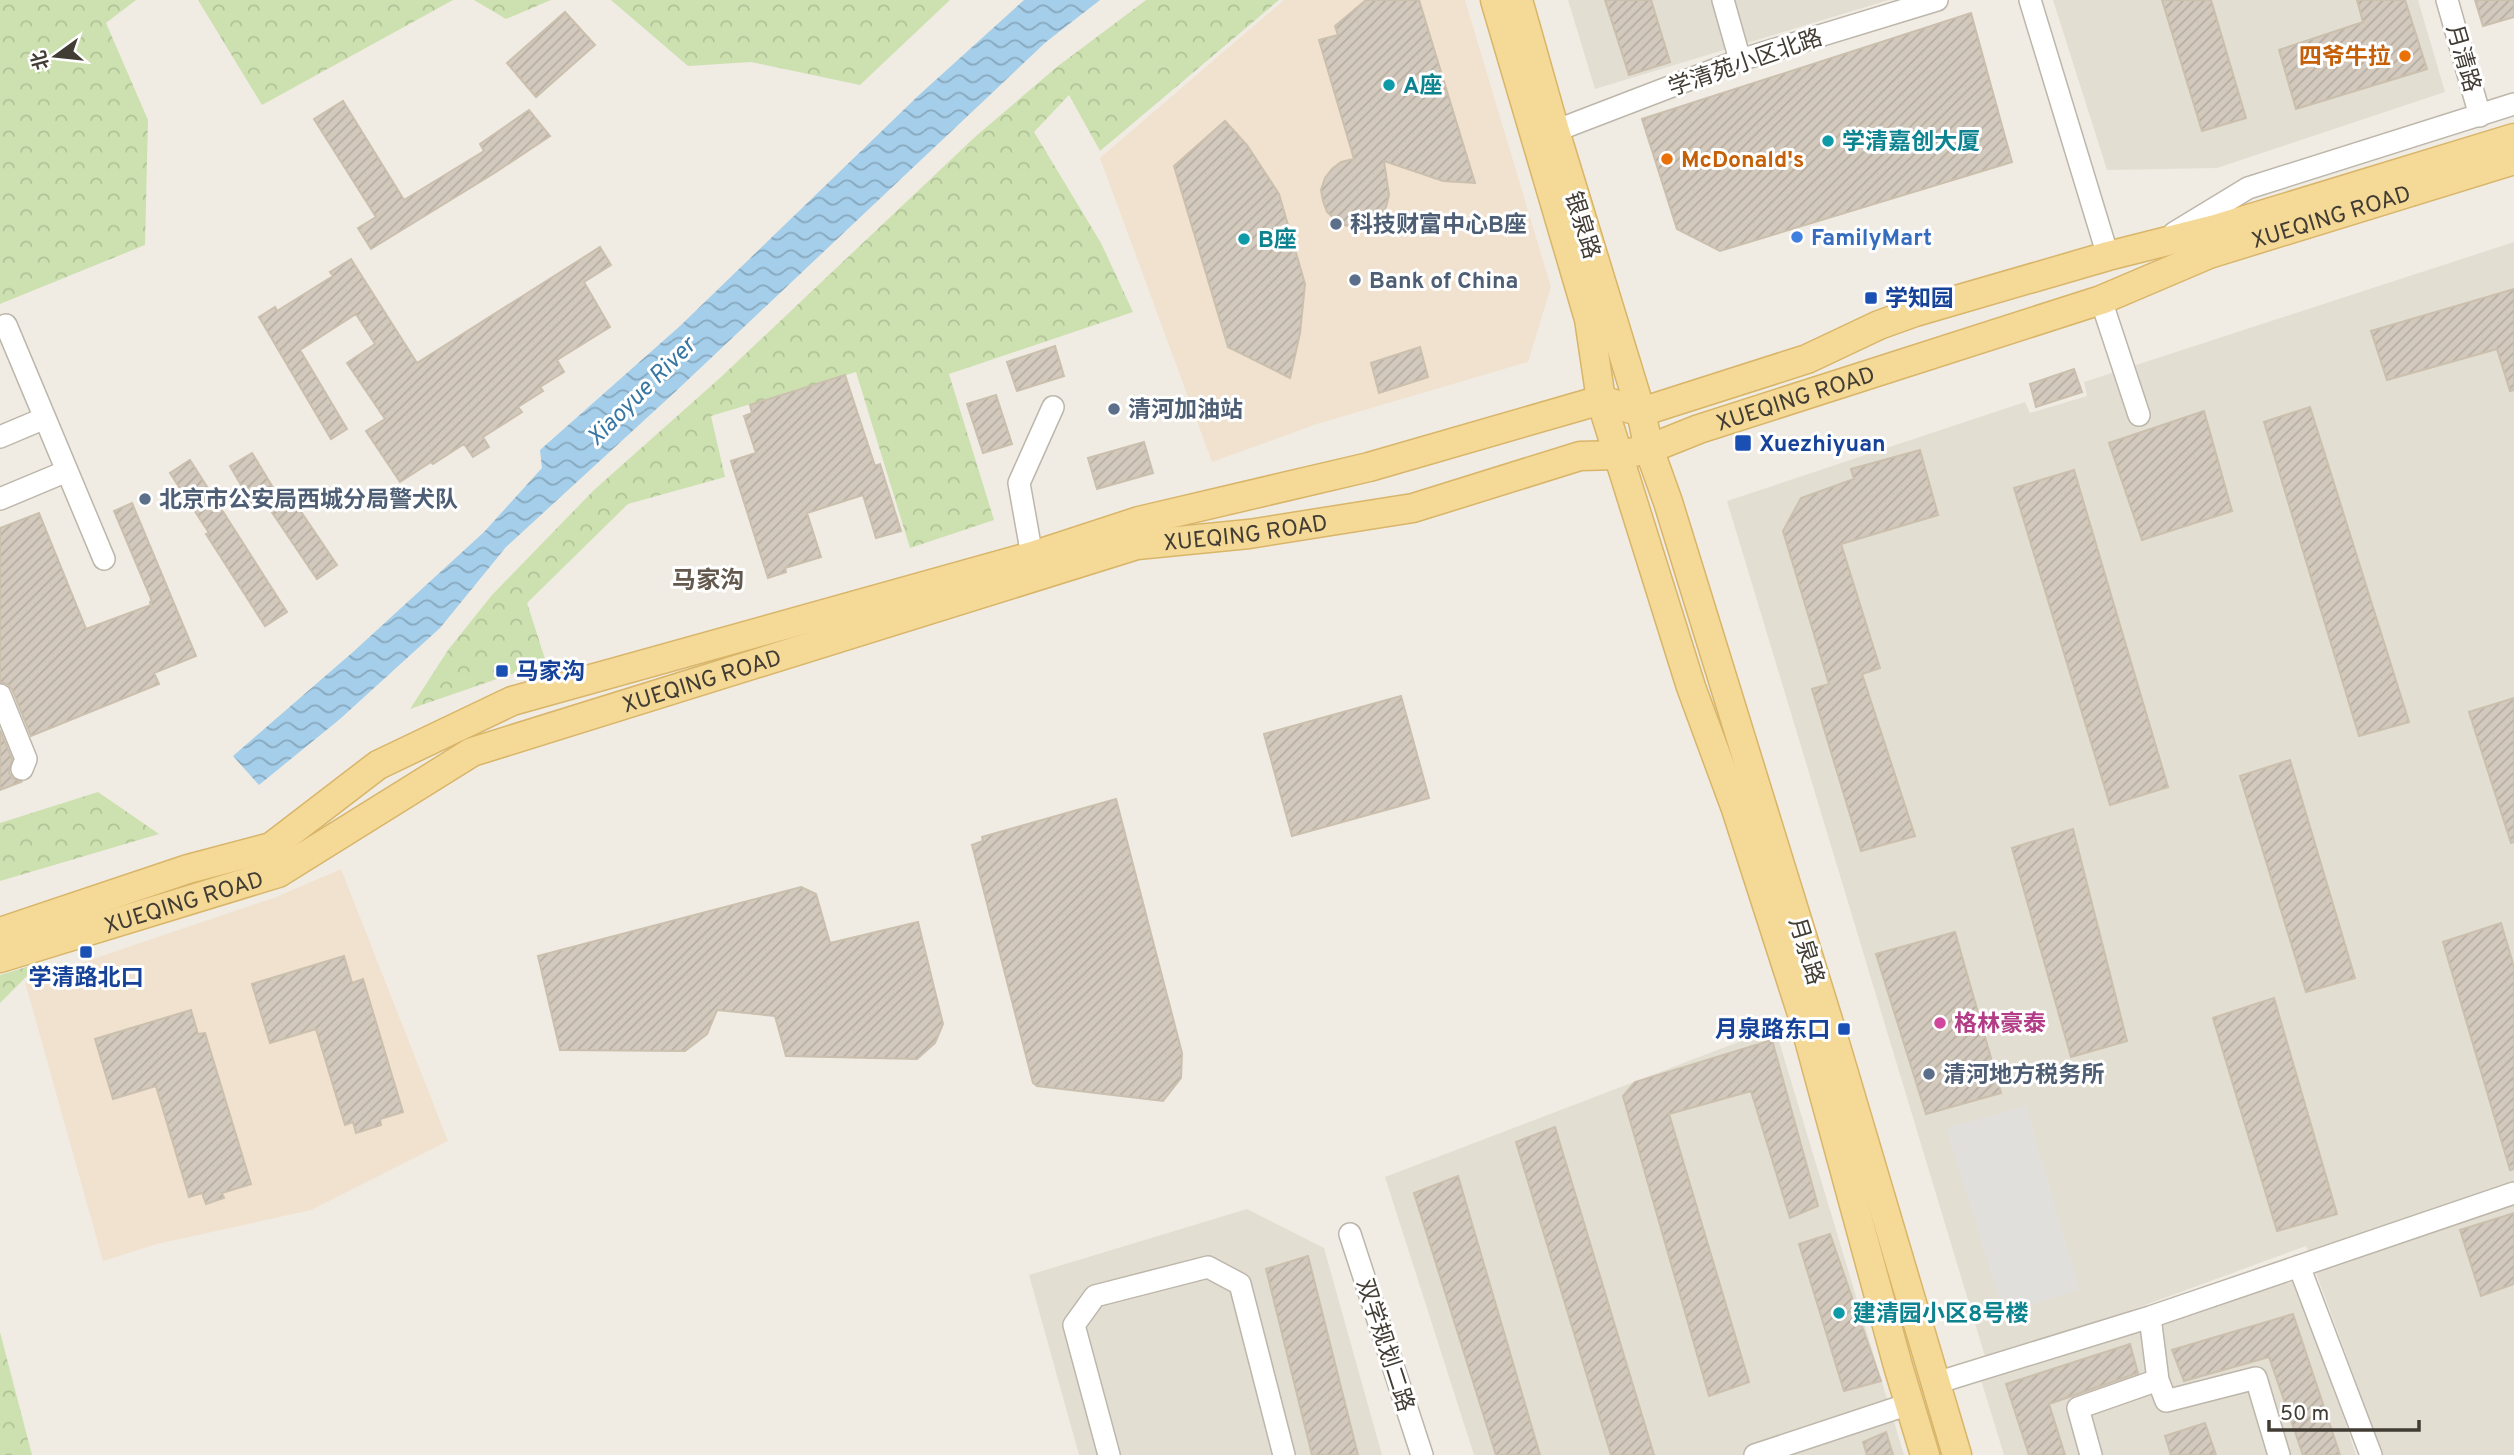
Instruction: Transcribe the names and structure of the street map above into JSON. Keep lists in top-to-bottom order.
{
  "streets": {
    "main road": ["XUEQING ROAD", "银泉路", "月泉路"],
    "street": ["月清路", "学清苑小区北路", "双学规划二路"]
  },
  "crossings": [
    ["月清路", "XUEQING ROAD"],
    ["学清苑小区北路", "银泉路"],
    ["XUEQING ROAD", "银泉路"],
    ["XUEQING ROAD", "月泉路"],
    ["银泉路", "月泉路"]
  ],
  "districts": ["马家沟"],
  "water": ["Xiaoyue River"],
  "places": {
    "other": [
      "四爷牛拉",
      "A座",
      "学清嘉创大厦",
      "McDonald's",
      "科技财富中心B座",
      "FamilyMart",
      "B座",
      "Bank of China",
      "清河加油站",
      "北京市公安局西城分局警犬队",
      "格林豪泰",
      "清河地方税务所",
      "建清园小区8号楼"
    ],
    "transit": [
      "学知园",
      "Xuezhiyuan",
      "马家沟",
      "学清路北口",
      "月泉路东口"
    ]
  },
  "scale_bar": "50 m",
  "north": "left"
}
